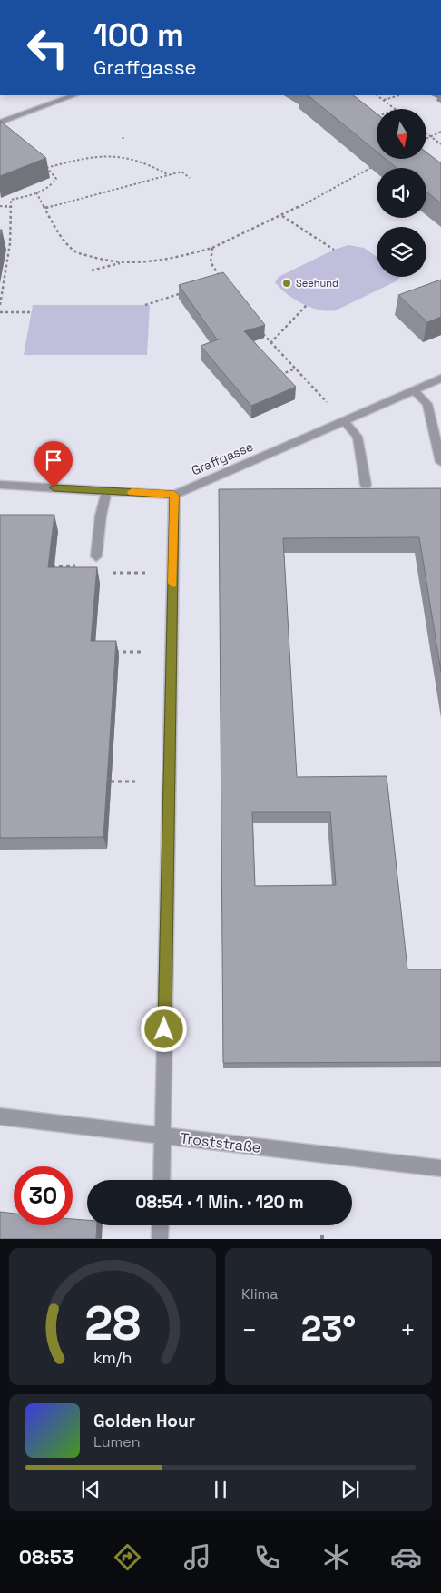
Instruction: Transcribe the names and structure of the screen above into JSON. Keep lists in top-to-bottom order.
{
  "streets": {
    "street": ["Graffgasse", "Troststraße"]
  },
  "places": ["Seehund"],
  "north": "bottom",
  "page": {
    "turn": ["100 m", "Graffgasse"],
    "limit": "30",
    "trip": "08:54 · 1 Min. · 120 m",
    "tile": "Klima",
    "heat": ["−", "23°", "+"],
    "song": ["Golden Hour", "Lumen"],
    "tabs": "08:53",
    "gauge": ["28", "km/h"]
  }
}
